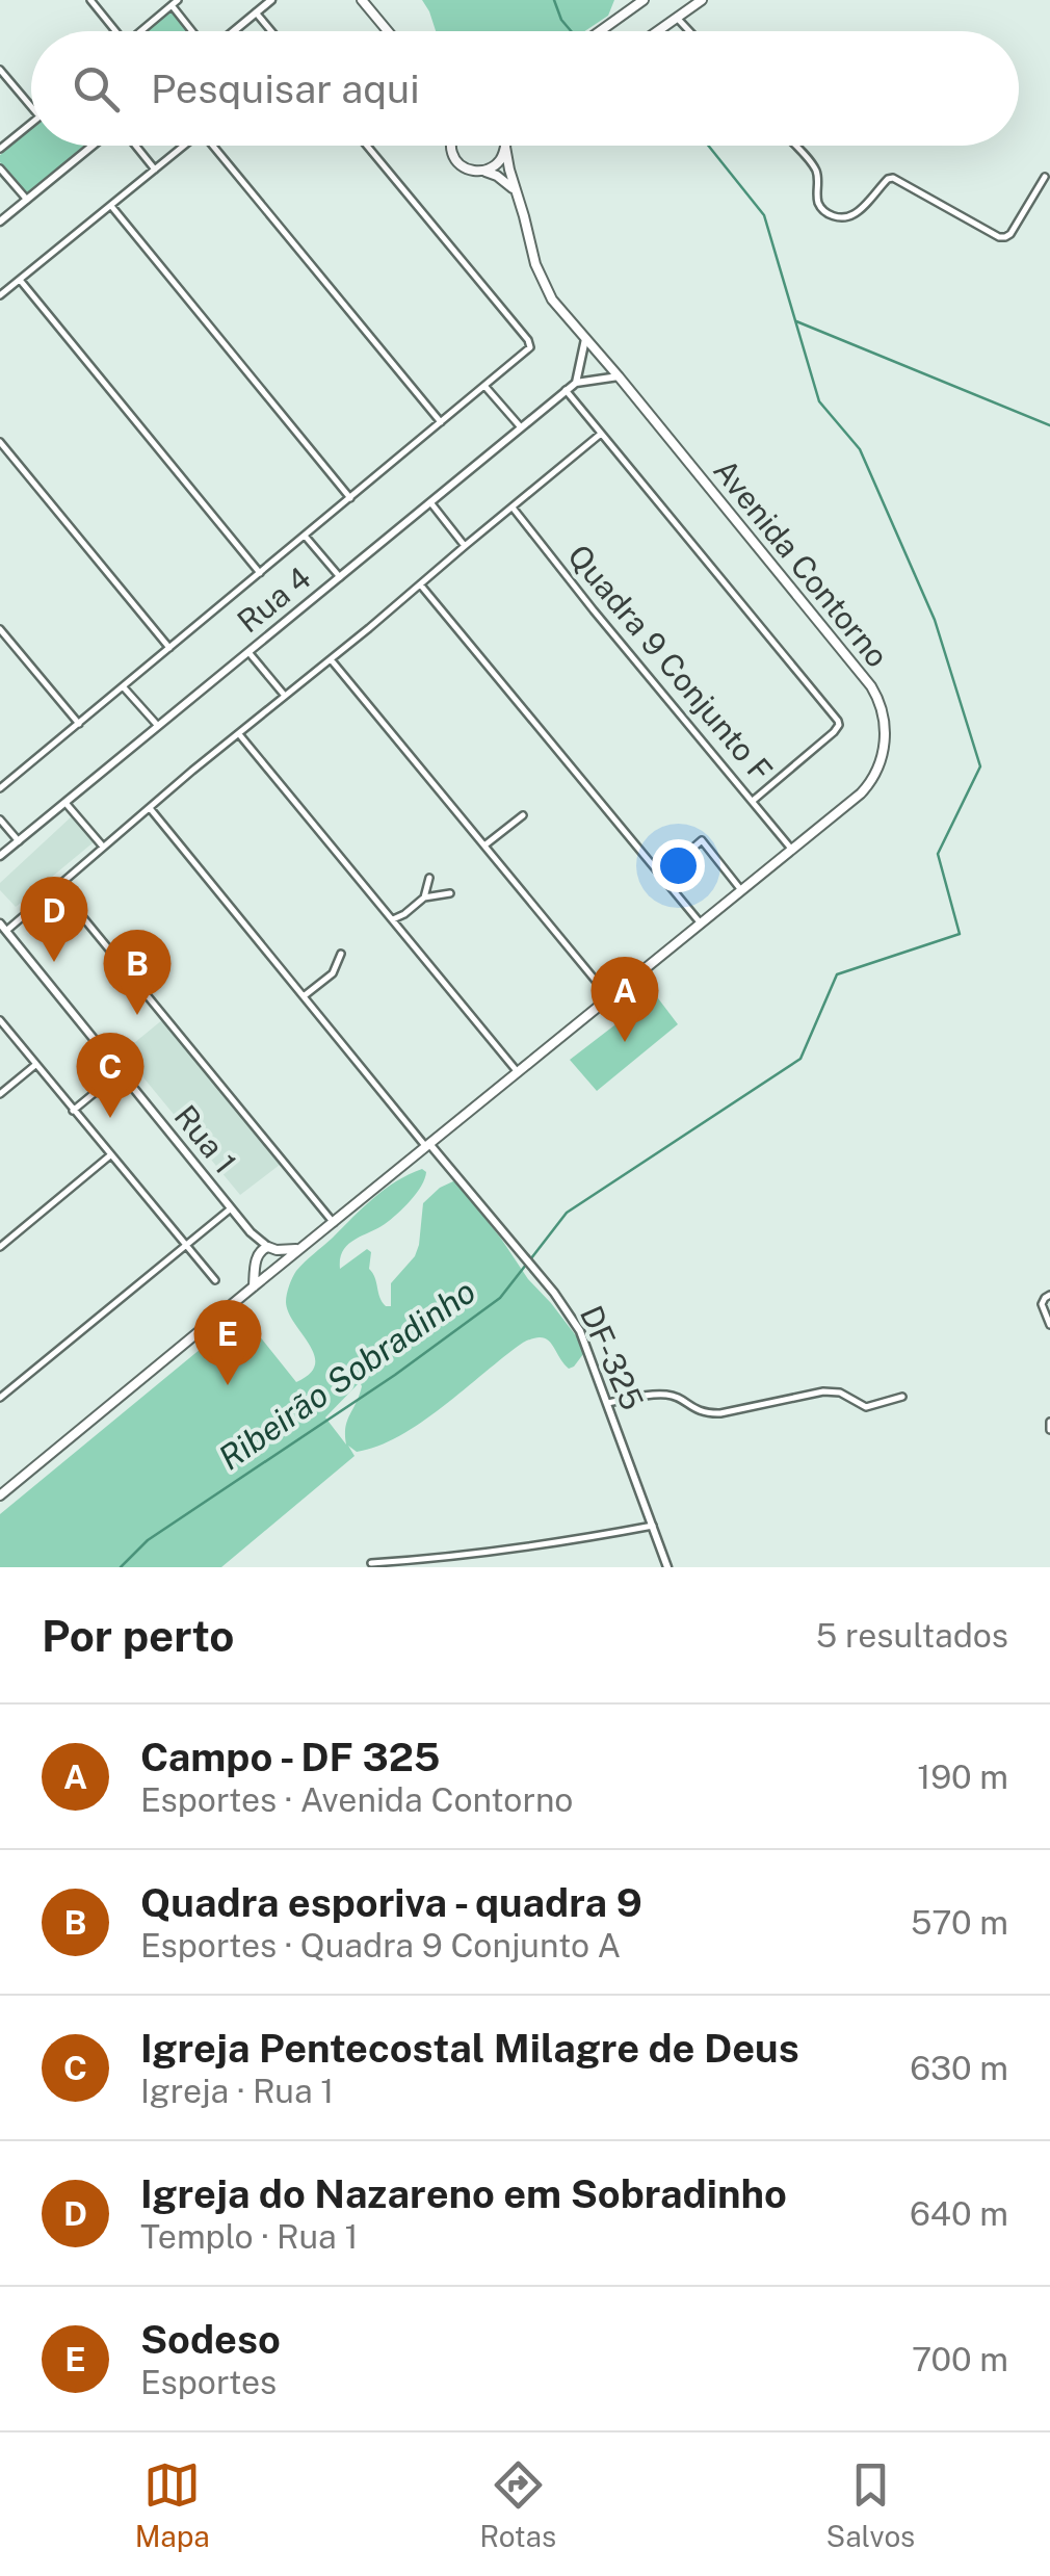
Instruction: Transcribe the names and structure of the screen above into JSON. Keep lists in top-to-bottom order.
{
  "streets": {
    "main road": ["Avenida Contorno"],
    "street": [
      "Rua 4",
      "Quadra 9 Conjunto F",
      "Rua 1",
      "DF-325"
    ]
  },
  "crossings": [
    ["Avenida Contorno", "Quadra 9 Conjunto F"],
    ["Avenida Contorno", "Rua 1"],
    ["Avenida Contorno", "DF-325"]
  ],
  "water": ["Ribeirão Sobradinho"],
  "page": {
    "search": "Pesquisar aqui",
    "pins": [
      "D",
      "B",
      "A",
      "C",
      "E"
    ],
    "heading": ["Por perto", "5 resultados"],
    "list": [
      {
        "mark": "A",
        "name": "Campo - DF 325",
        "note": "Esportes · Avenida Contorno",
        "value": "190 m"
      },
      {
        "mark": "B",
        "name": "Quadra esporiva - quadra 9",
        "note": "Esportes · Quadra 9 Conjunto A",
        "value": "570 m"
      },
      {
        "mark": "C",
        "name": "Igreja Pentecostal Milagre de Deus",
        "note": "Igreja · Rua 1",
        "value": "630 m"
      },
      {
        "mark": "D",
        "name": "Igreja do Nazareno em Sobradinho",
        "note": "Templo · Rua 1",
        "value": "640 m"
      },
      {
        "mark": "E",
        "name": "Sodeso",
        "note": "Esportes",
        "value": "700 m"
      }
    ],
    "nav": ["Mapa", "Rotas", "Salvos"]
  }
}
